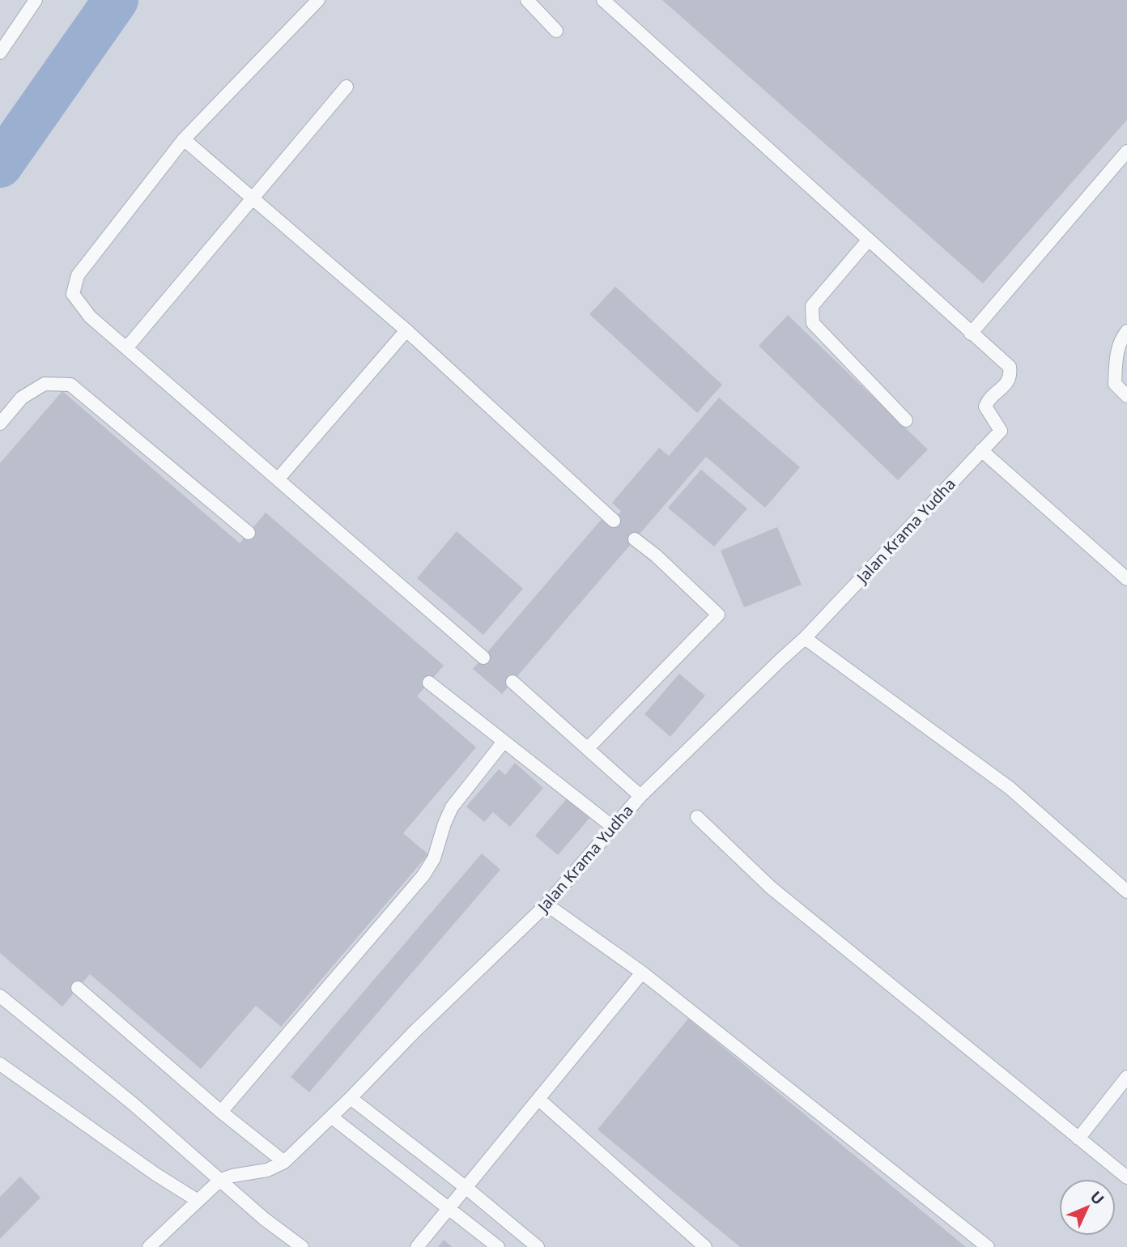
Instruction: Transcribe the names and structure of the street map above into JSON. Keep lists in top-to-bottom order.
{
  "streets": {
    "lane": ["Jalan Krama Yudha"]
  },
  "north": "top right"
}
